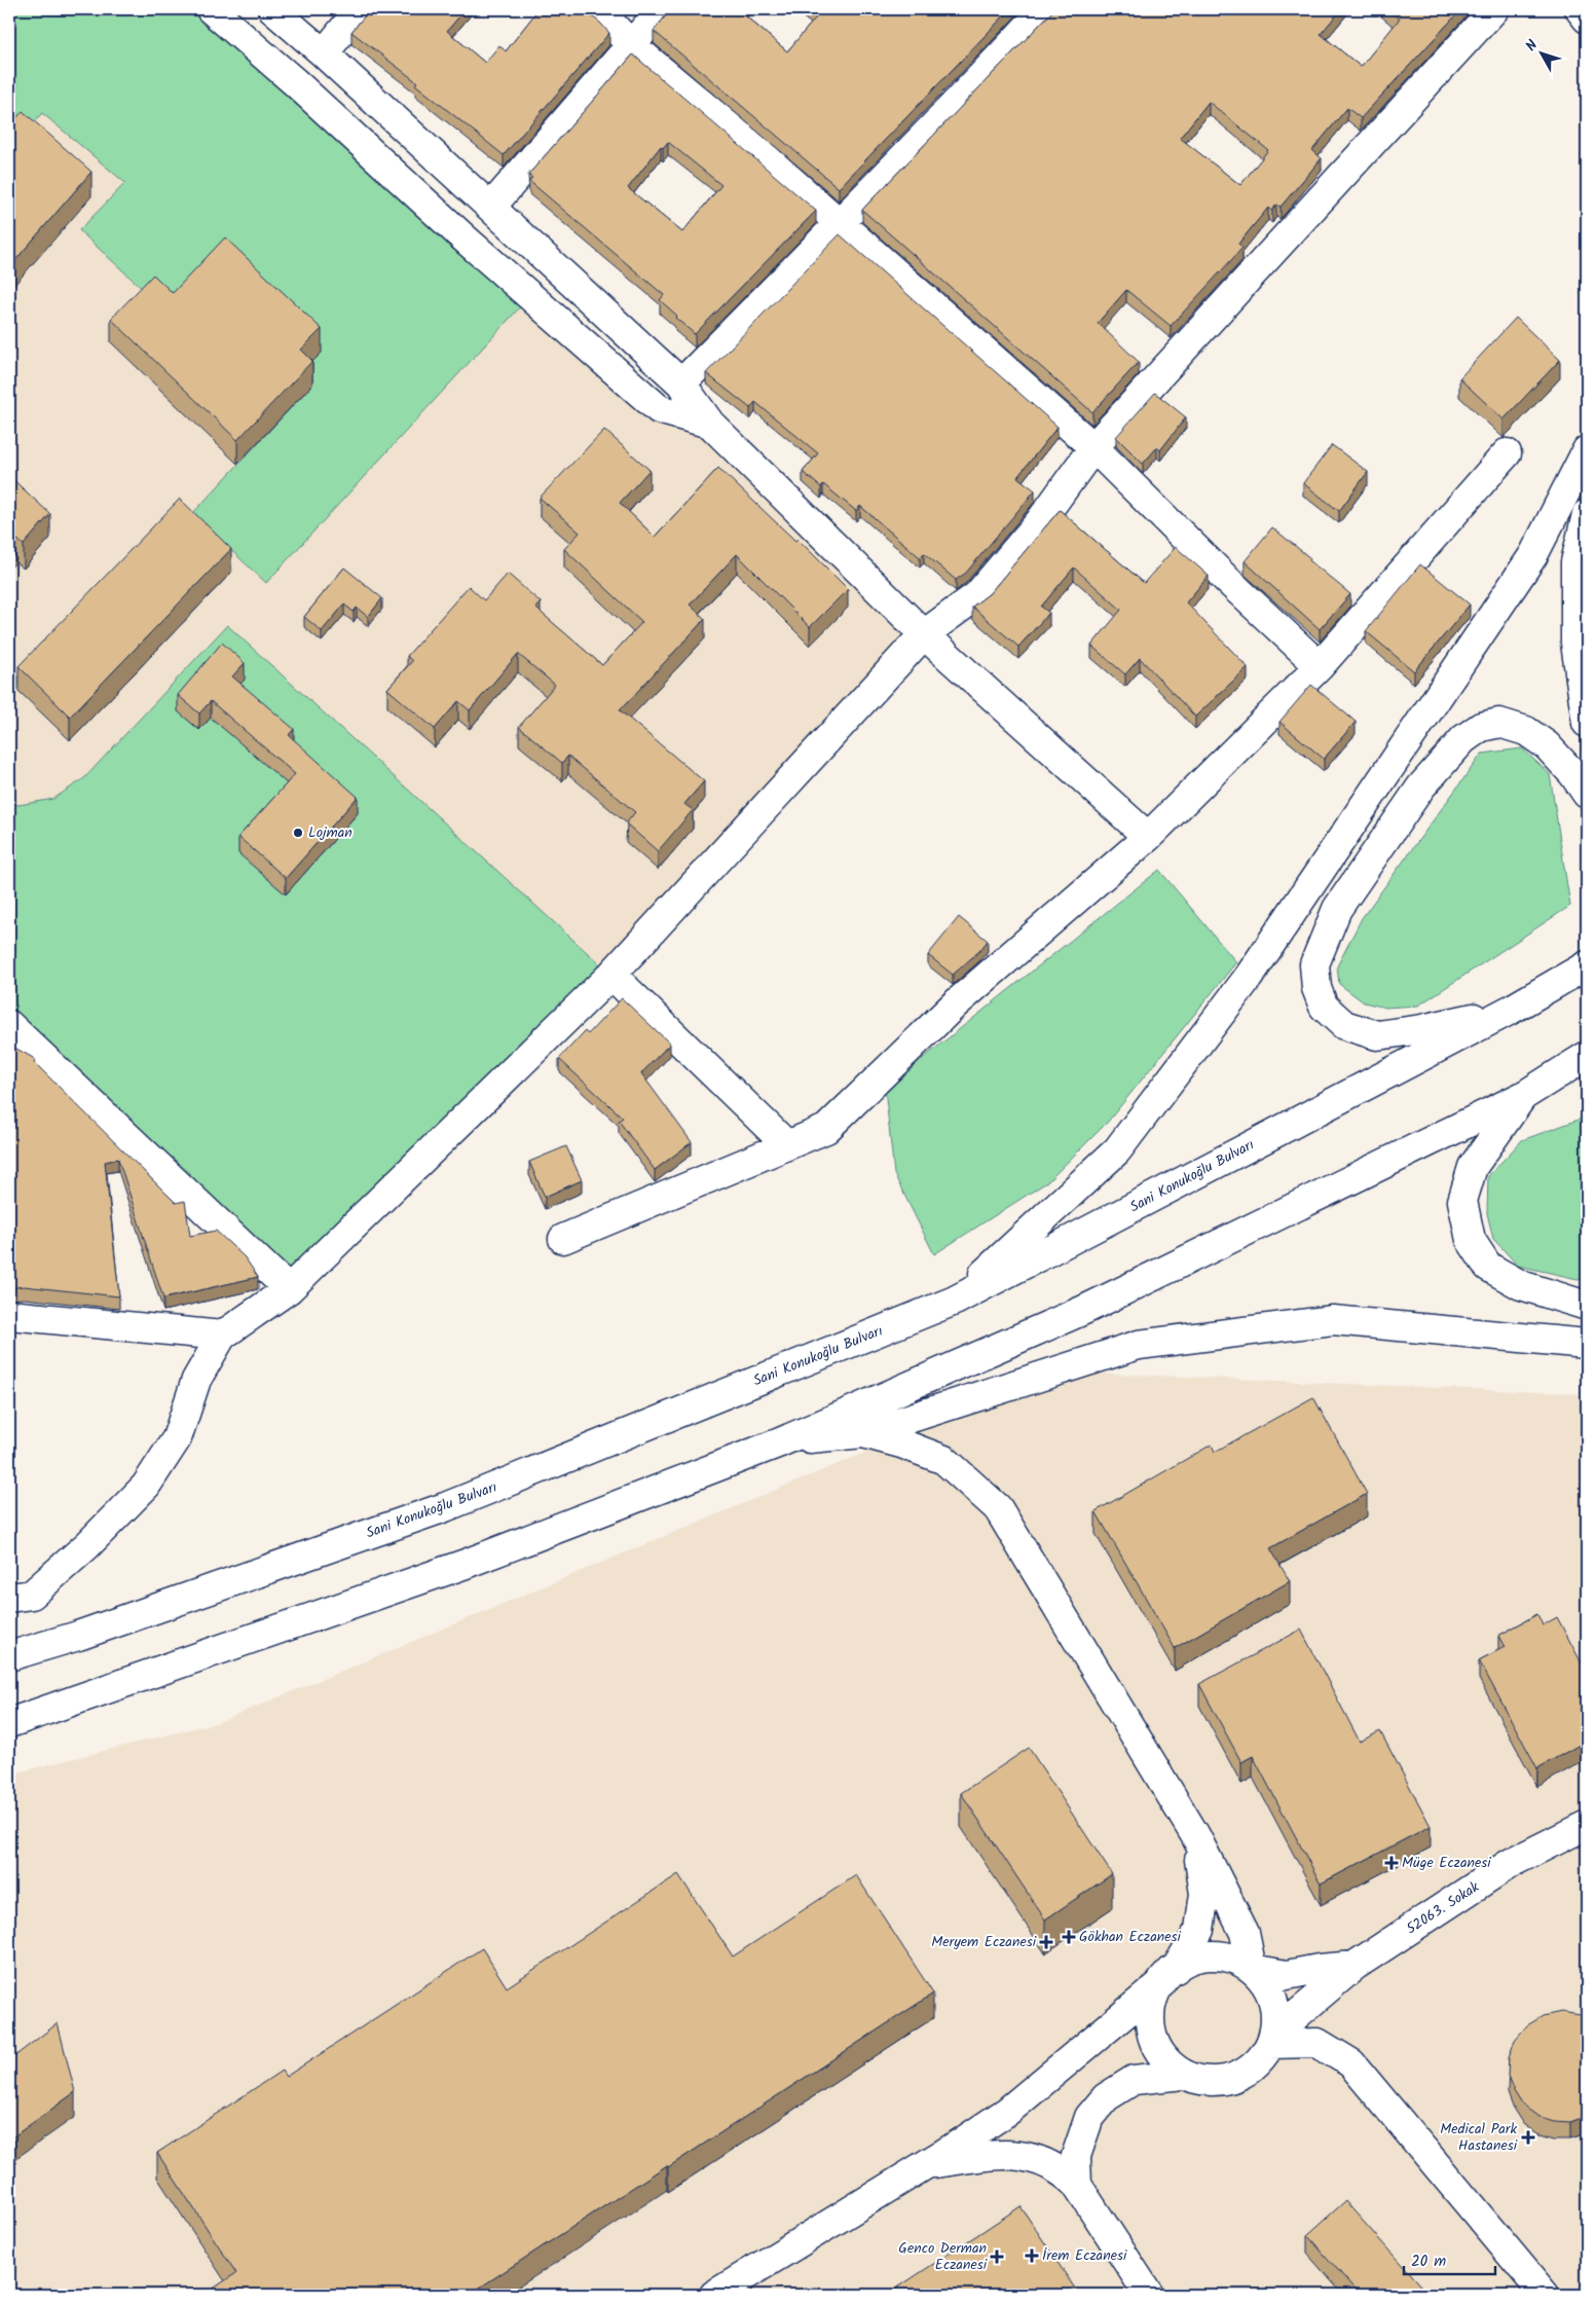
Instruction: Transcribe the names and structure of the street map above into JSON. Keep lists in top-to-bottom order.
{
  "streets": {
    "main road": ["Sani Konukoğlu Bulvarı", "52063. Sokak"]
  },
  "places": {
    "other": ["Lojman"],
    "health": [
      "Müge Eczanesi",
      "Gökhan Eczanesi",
      "Meryem Eczanesi",
      "Medical Park Hastanesi",
      "İrem Eczanesi",
      "Genco Derman Eczanesi"
    ]
  },
  "scale_bar": "20 m",
  "north": "top left"
}
